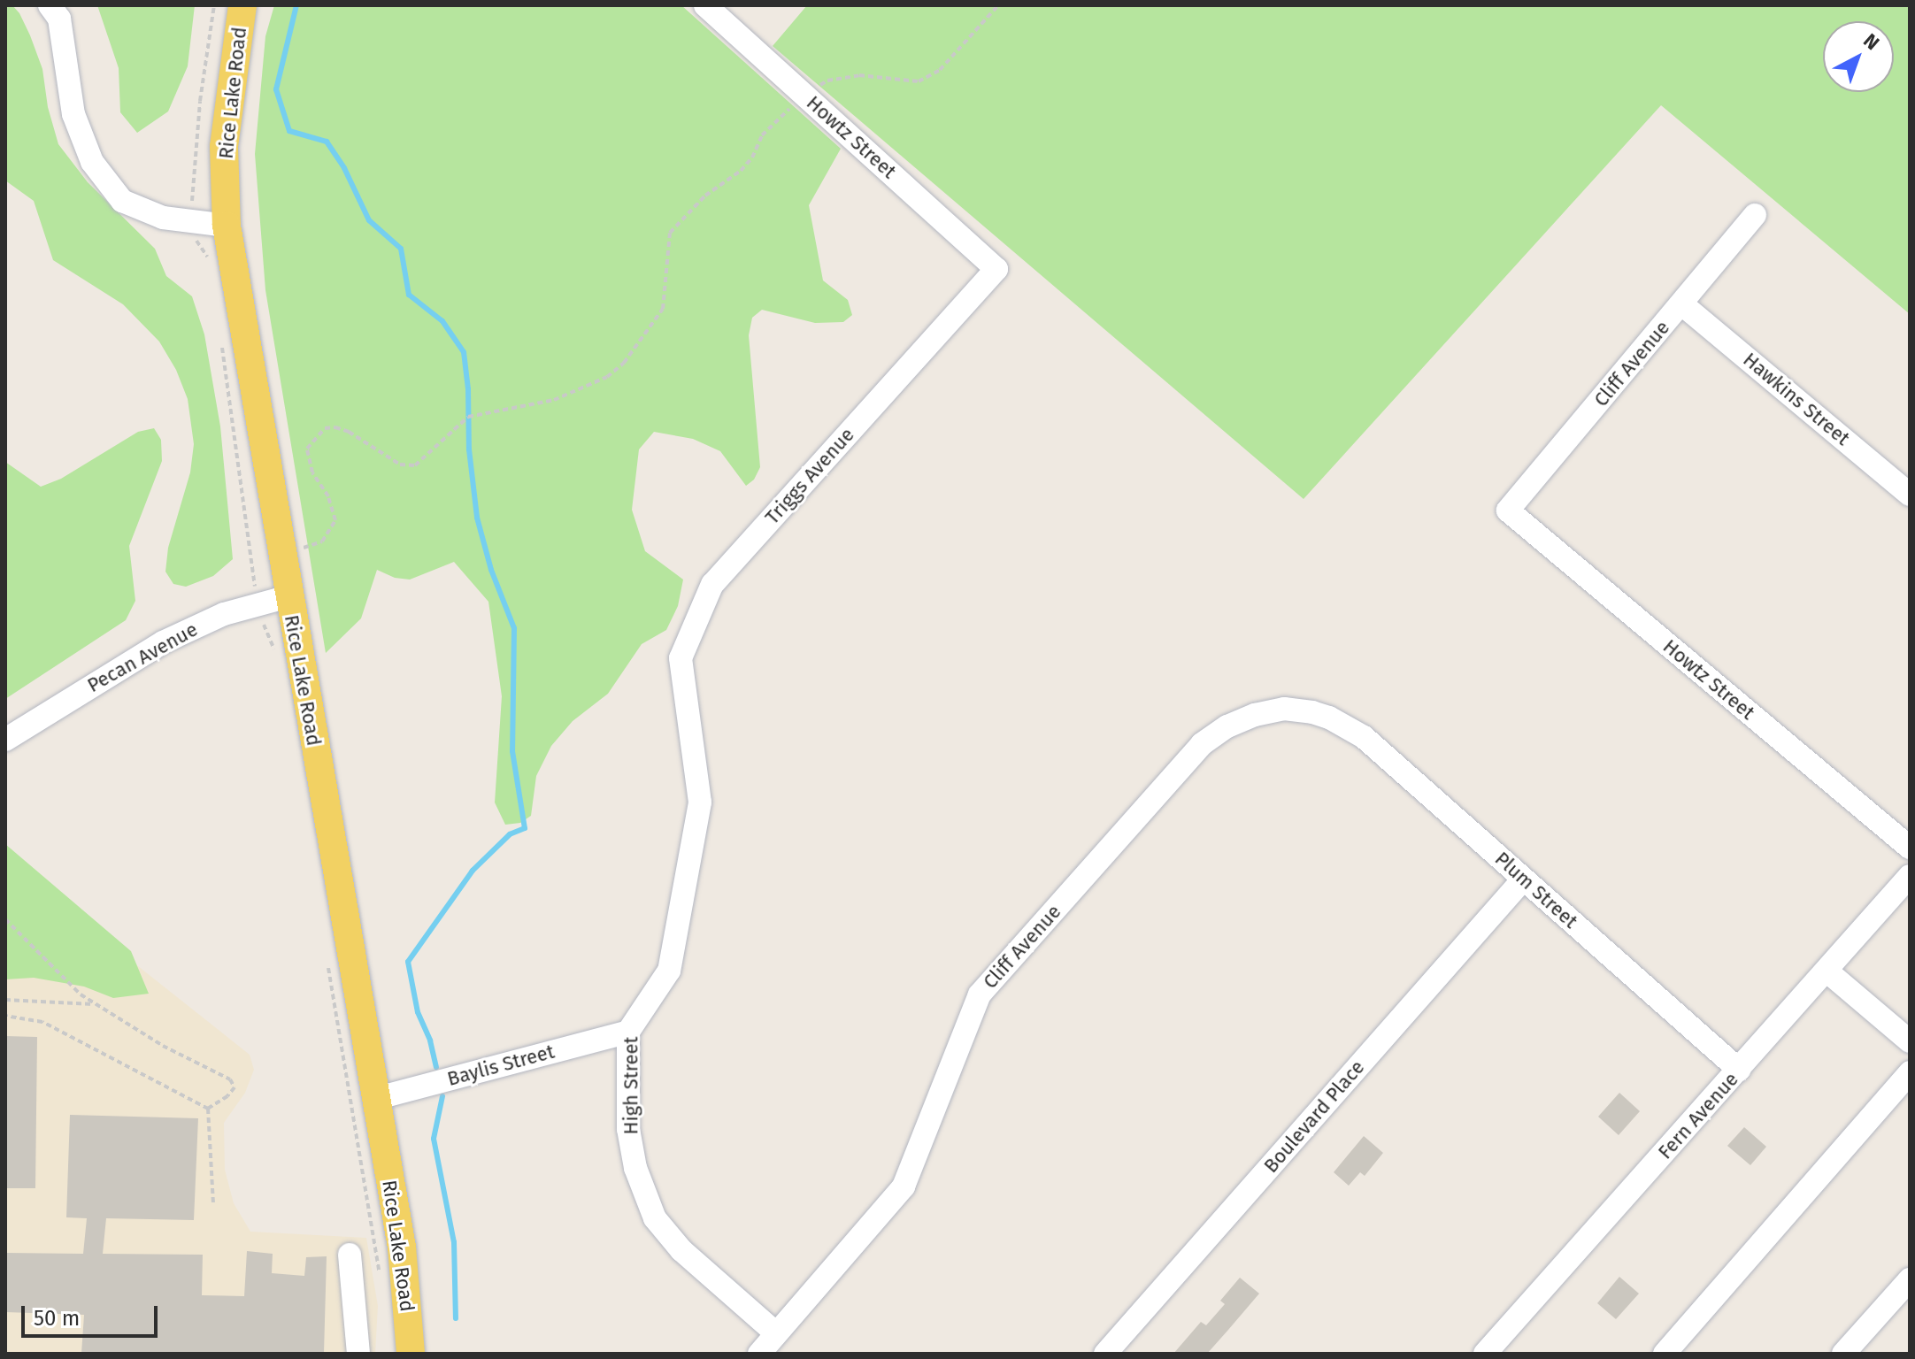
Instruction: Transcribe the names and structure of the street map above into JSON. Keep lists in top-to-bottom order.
{
  "streets": {
    "main road": ["Rice Lake Road"],
    "street": [
      "Howtz Street",
      "Cliff Avenue",
      "Hawkins Street",
      "Triggs Avenue",
      "Pecan Avenue",
      "Plum Street",
      "Baylis Street",
      "High Street",
      "Fern Avenue",
      "Boulevard Place"
    ]
  },
  "crossings": [
    ["Rice Lake Road", "Pecan Avenue"],
    ["Rice Lake Road", "Baylis Street"],
    ["Howtz Street", "Cliff Avenue"],
    ["Howtz Street", "Triggs Avenue"],
    ["Cliff Avenue", "Hawkins Street"],
    ["Cliff Avenue", "Plum Street"],
    ["Cliff Avenue", "High Street"],
    ["Triggs Avenue", "High Street"],
    ["Plum Street", "Fern Avenue"],
    ["Plum Street", "Boulevard Place"],
    ["Baylis Street", "High Street"]
  ],
  "scale_bar": "50 m",
  "north": "top right"
}
